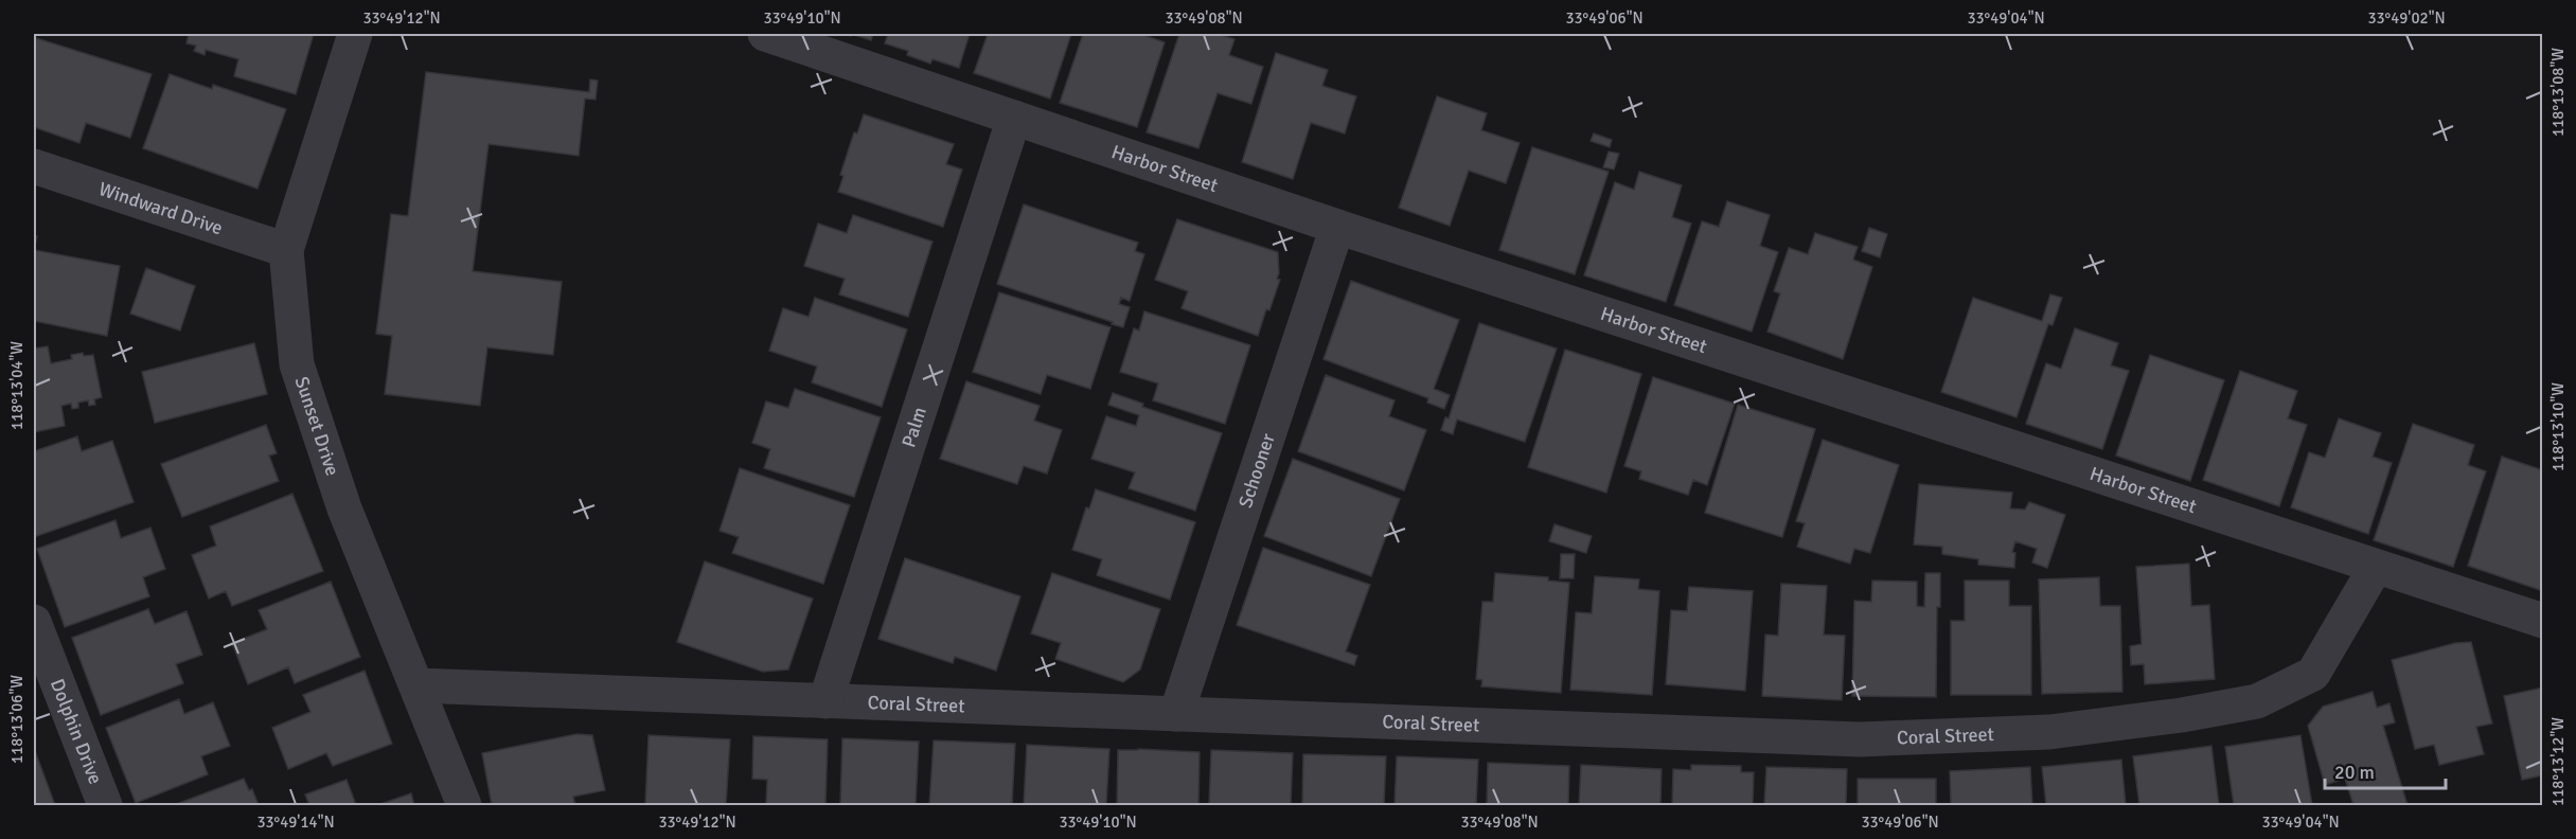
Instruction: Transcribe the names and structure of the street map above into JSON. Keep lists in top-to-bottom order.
{
  "streets": {
    "street": [
      "Harbor Street",
      "Windward Drive",
      "Sunset Drive",
      "Palm",
      "Schooner",
      "Coral Street",
      "Dolphin Drive"
    ]
  },
  "crossings": [
    ["Harbor Street", "Palm"],
    ["Harbor Street", "Schooner"],
    ["Harbor Street", "Coral Street"],
    ["Windward Drive", "Sunset Drive"],
    ["Sunset Drive", "Coral Street"],
    ["Palm", "Coral Street"],
    ["Schooner", "Coral Street"]
  ],
  "scale_bar": "20 m",
  "coordinates": [
    "33°49'12\"N",
    "33°49'10\"N",
    "33°49'08\"N",
    "33°49'06\"N",
    "33°49'04\"N",
    "33°49'02\"N",
    "118°13'08\"W",
    "118°13'04\"W",
    "118°13'10\"W",
    "118°13'06\"W",
    "118°13'12\"W",
    "33°49'14\"N"
  ]
}
